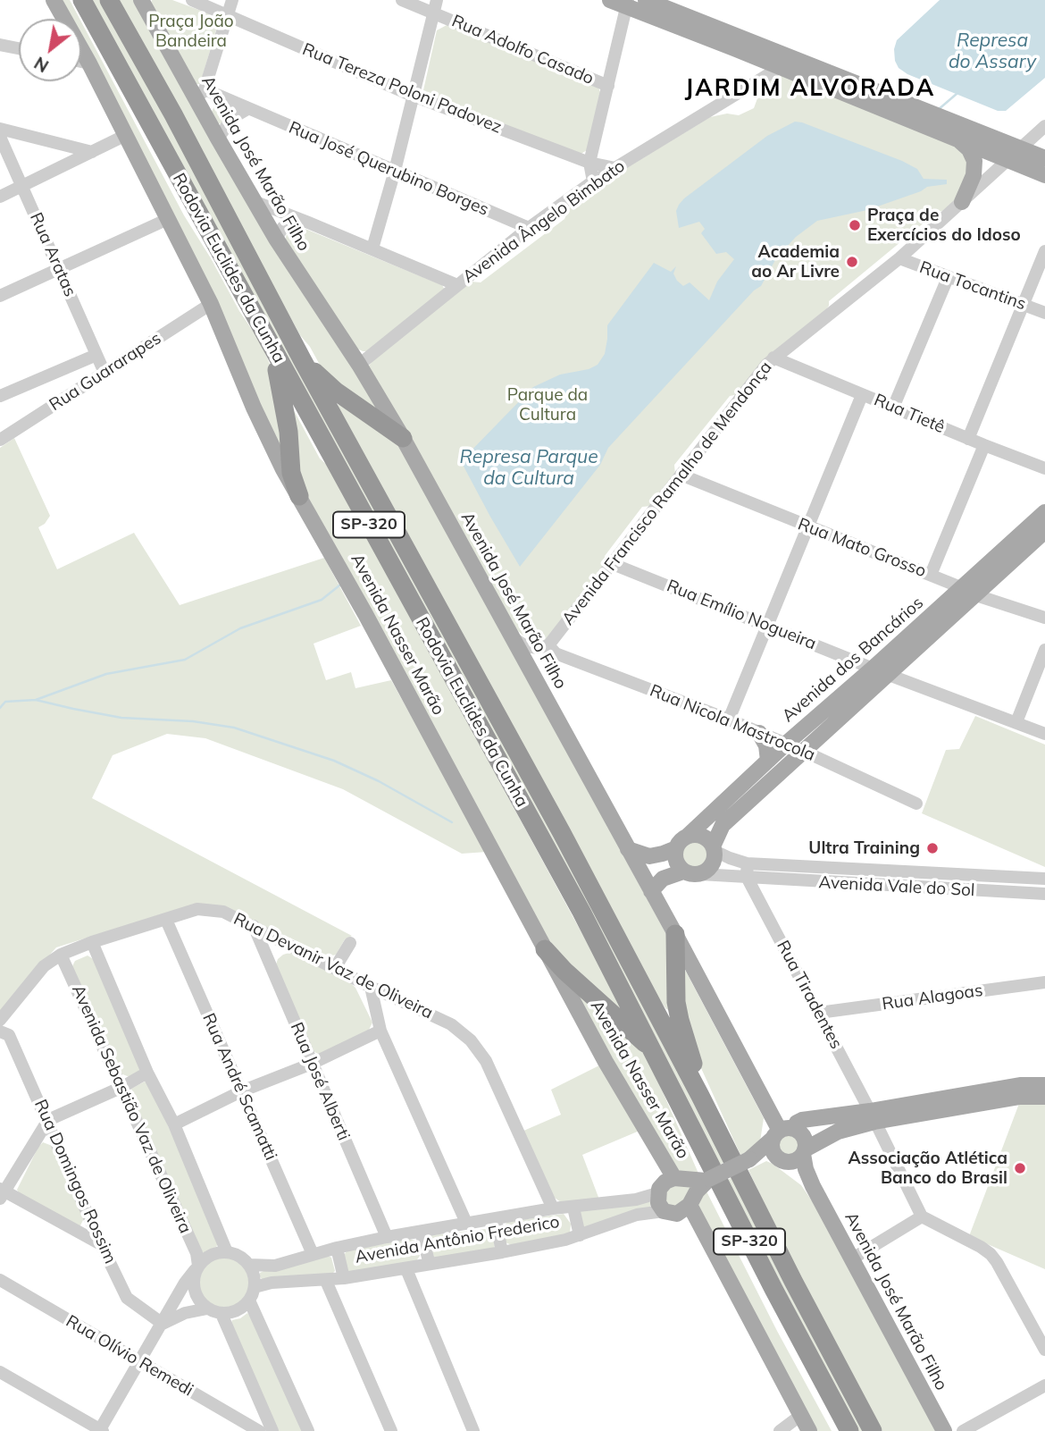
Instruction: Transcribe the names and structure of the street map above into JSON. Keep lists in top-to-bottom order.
{
  "streets": {
    "highway": ["Rodovia Euclides da Cunha", "SP-320"],
    "main road": [
      "Avenida José Marão Filho",
      "Avenida Nasser Marão",
      "Avenida dos Bancários",
      "Avenida Antônio Frederico"
    ],
    "street": [
      "Rua Adolfo Casado",
      "Rua Tereza Poloni Padovez",
      "Rua José Querubino Borges",
      "Avenida Ângelo Bimbato",
      "Rua Aratas",
      "Rua Tocantins",
      "Rua Guararapes",
      "Rua Tietê",
      "Avenida Francisco Ramalho de Mendonça",
      "Rua Mato Grosso",
      "Rua Emílio Nogueira",
      "Rua Nicola Mastrocola",
      "Avenida Vale do Sol",
      "Rua Devanir Vaz de Oliveira",
      "Rua Tiradentes",
      "Rua Alagoas",
      "Rua José Alberti",
      "Rua André Scamatti",
      "Avenida Sebastião Vaz de Oliveira",
      "Rua Domingos Rossim",
      "Rua Olívio Remedi"
    ]
  },
  "crossings": [
    ["Rua Tereza Poloni Padovez", "Avenida Ângelo Bimbato"],
    ["Avenida José Marão Filho", "Rua José Querubino Borges"],
    ["Avenida José Marão Filho", "Avenida Ângelo Bimbato"],
    ["Avenida José Marão Filho", "Avenida dos Bancários"],
    ["Rua José Querubino Borges", "Avenida Ângelo Bimbato"],
    ["Rua Aratas", "Rua Guararapes"],
    ["Rua Tocantins", "Avenida Francisco Ramalho de Mendonça"],
    ["Rua Guararapes", "Avenida Nasser Marão"],
    ["Rua Tietê", "Avenida Francisco Ramalho de Mendonça"],
    ["Avenida Francisco Ramalho de Mendonça", "Rua Mato Grosso"],
    ["Avenida Francisco Ramalho de Mendonça", "Rua Emílio Nogueira"],
    ["Avenida Francisco Ramalho de Mendonça", "Rua Nicola Mastrocola"],
    ["Rua Mato Grosso", "Avenida dos Bancários"],
    ["Rua Emílio Nogueira", "Avenida dos Bancários"],
    ["Avenida Nasser Marão", "Avenida Antônio Frederico"],
    ["Avenida dos Bancários", "Rua Nicola Mastrocola"],
    ["Avenida dos Bancários", "Avenida Vale do Sol"],
    ["Avenida Vale do Sol", "Rua Tiradentes"],
    ["Rua Devanir Vaz de Oliveira", "Rua José Alberti"],
    ["Rua Devanir Vaz de Oliveira", "Rua André Scamatti"],
    ["Rua Devanir Vaz de Oliveira", "Avenida Sebastião Vaz de Oliveira"],
    ["Rua Devanir Vaz de Oliveira", "Avenida Antônio Frederico"],
    ["Rua Tiradentes", "Rua Alagoas"],
    ["Rua José Alberti", "Avenida Antônio Frederico"],
    ["Rua André Scamatti", "Avenida Antônio Frederico"],
    ["Avenida Sebastião Vaz de Oliveira", "Avenida Antônio Frederico"]
  ],
  "districts": ["JARDIM ALVORADA"],
  "water": ["Represa do Assary", "Represa Parque da Cultura"],
  "parks": ["Praça João Bandeira", "Parque da Cultura"],
  "places": [
    "Praça de Exercícios do Idoso",
    "Academia ao Ar Livre",
    "Ultra Training",
    "Associação Atlética Banco do Brasil"
  ],
  "north": "bottom left"
}
